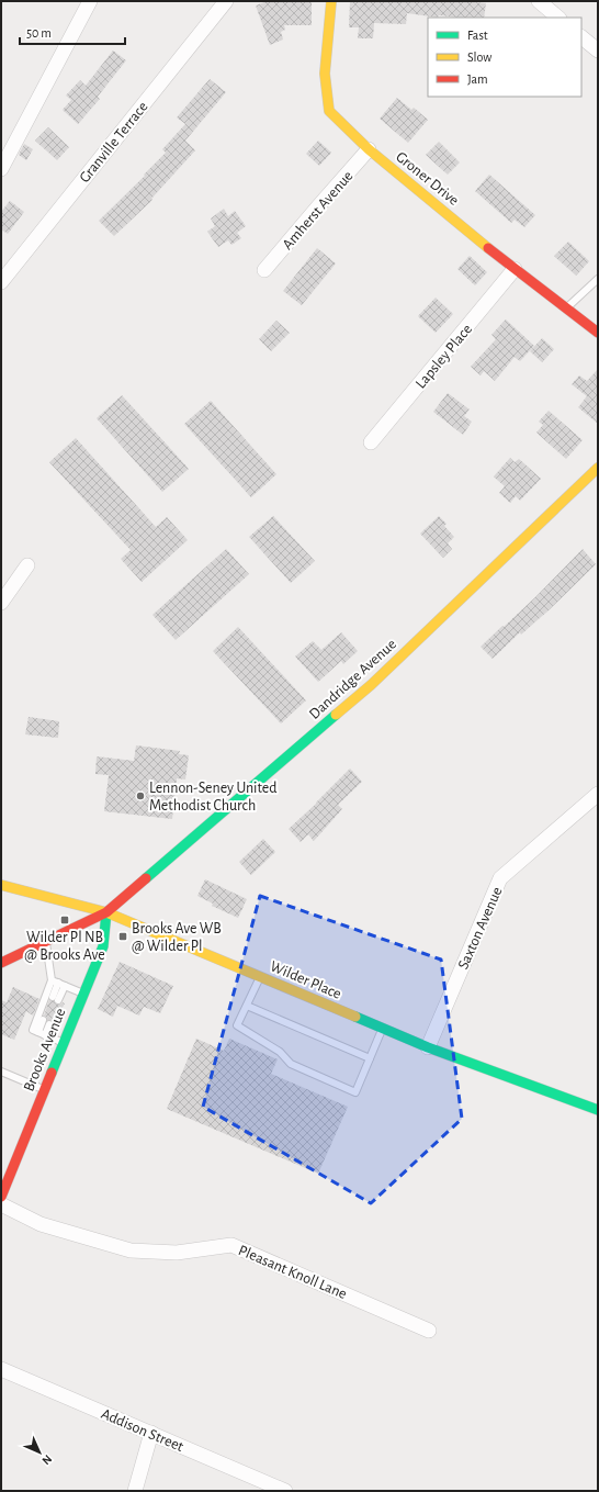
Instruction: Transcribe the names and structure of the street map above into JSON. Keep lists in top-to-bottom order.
{
  "streets": {
    "street": [
      "Granville Terrace",
      "Groner Drive",
      "Amherst Avenue",
      "Lapsley Place",
      "Dandridge Avenue",
      "Saxton Avenue",
      "Wilder Place",
      "Brooks Avenue",
      "Pleasant Knoll Lane",
      "Addison Street"
    ]
  },
  "crossings": [
    ["Groner Drive", "Amherst Avenue"],
    ["Groner Drive", "Lapsley Place"],
    ["Dandridge Avenue", "Wilder Place"],
    ["Dandridge Avenue", "Brooks Avenue"],
    ["Saxton Avenue", "Wilder Place"],
    ["Wilder Place", "Brooks Avenue"]
  ],
  "places": {
    "other": ["Lennon-Seney United Methodist Church"],
    "transit": ["Wilder Pl NB @ Brooks Ave", "Brooks Ave WB @ Wilder Pl"]
  },
  "legend": ["Fast", "Slow", "Jam"],
  "scale_bar": "50 m",
  "north": "bottom right"
}
